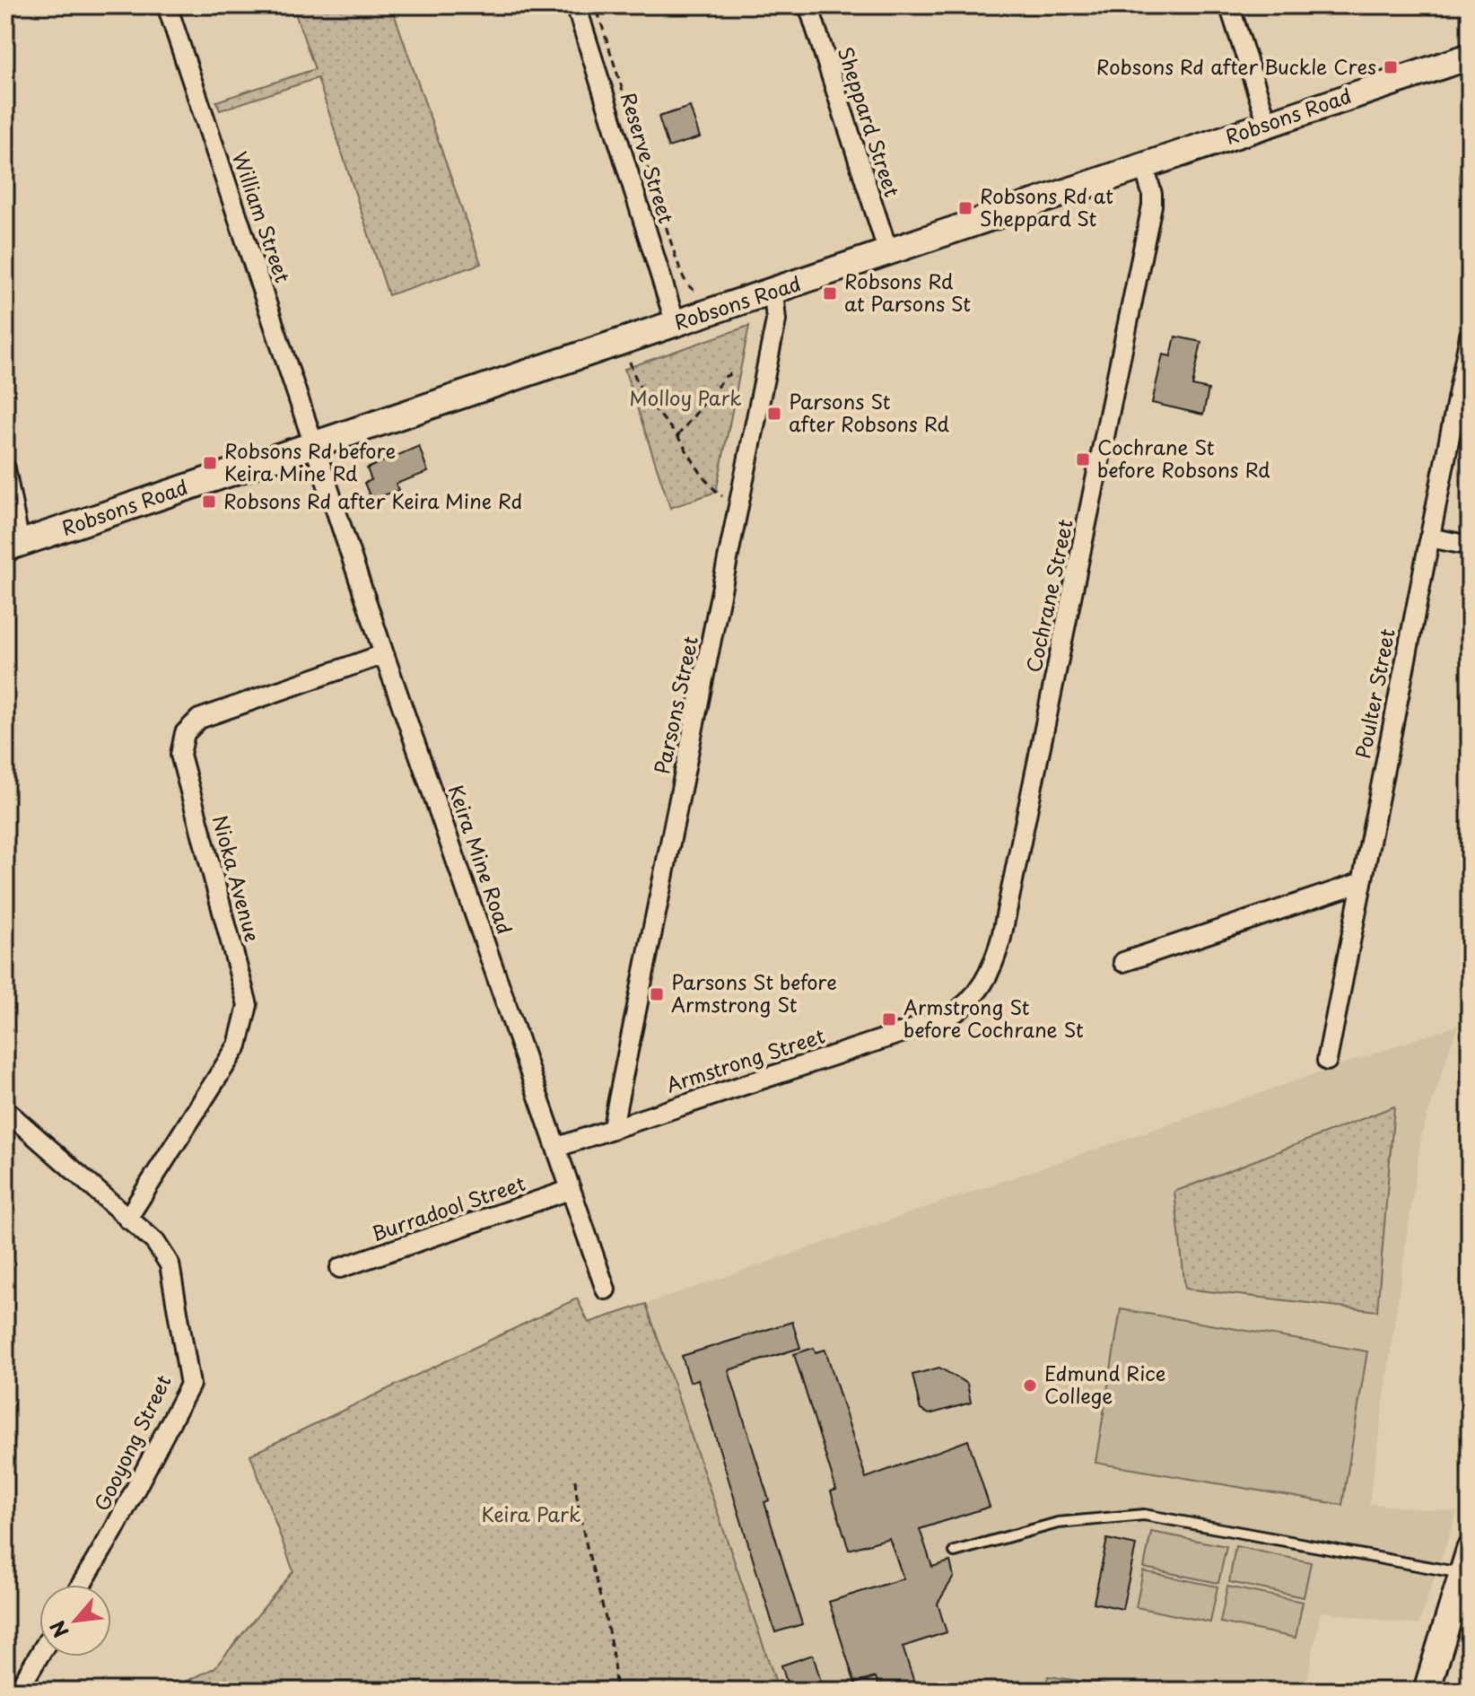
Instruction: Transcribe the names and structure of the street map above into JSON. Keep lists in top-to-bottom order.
{
  "streets": {
    "main road": ["Robsons Road"],
    "street": [
      "Sheppard Street",
      "Reserve Street",
      "William Street",
      "Cochrane Street",
      "Poulter Street",
      "Parsons Street",
      "Keira Mine Road",
      "Nioka Avenue",
      "Armstrong Street",
      "Burradool Street",
      "Gooyong Street"
    ]
  },
  "crossings": [
    ["Robsons Road", "Sheppard Street"],
    ["Robsons Road", "Reserve Street"],
    ["Robsons Road", "William Street"],
    ["Robsons Road", "Cochrane Street"],
    ["Robsons Road", "Parsons Street"],
    ["Robsons Road", "Keira Mine Road"],
    ["William Street", "Keira Mine Road"],
    ["Cochrane Street", "Armstrong Street"],
    ["Parsons Street", "Armstrong Street"],
    ["Keira Mine Road", "Nioka Avenue"],
    ["Keira Mine Road", "Armstrong Street"],
    ["Keira Mine Road", "Burradool Street"],
    ["Nioka Avenue", "Gooyong Street"]
  ],
  "parks": ["Molloy Park", "Keira Park"],
  "places": {
    "transit": [
      "Robsons Rd after Buckle Cres",
      "Robsons Rd at Sheppard St",
      "Robsons Rd at Parsons St",
      "Parsons St after Robsons Rd",
      "Cochrane St before Robsons Rd",
      "Robsons Rd before Keira Mine Rd",
      "Robsons Rd after Keira Mine Rd",
      "Parsons St before Armstrong St",
      "Armstrong St before Cochrane St"
    ],
    "other": ["Edmund Rice College"]
  },
  "north": "bottom left"
}
